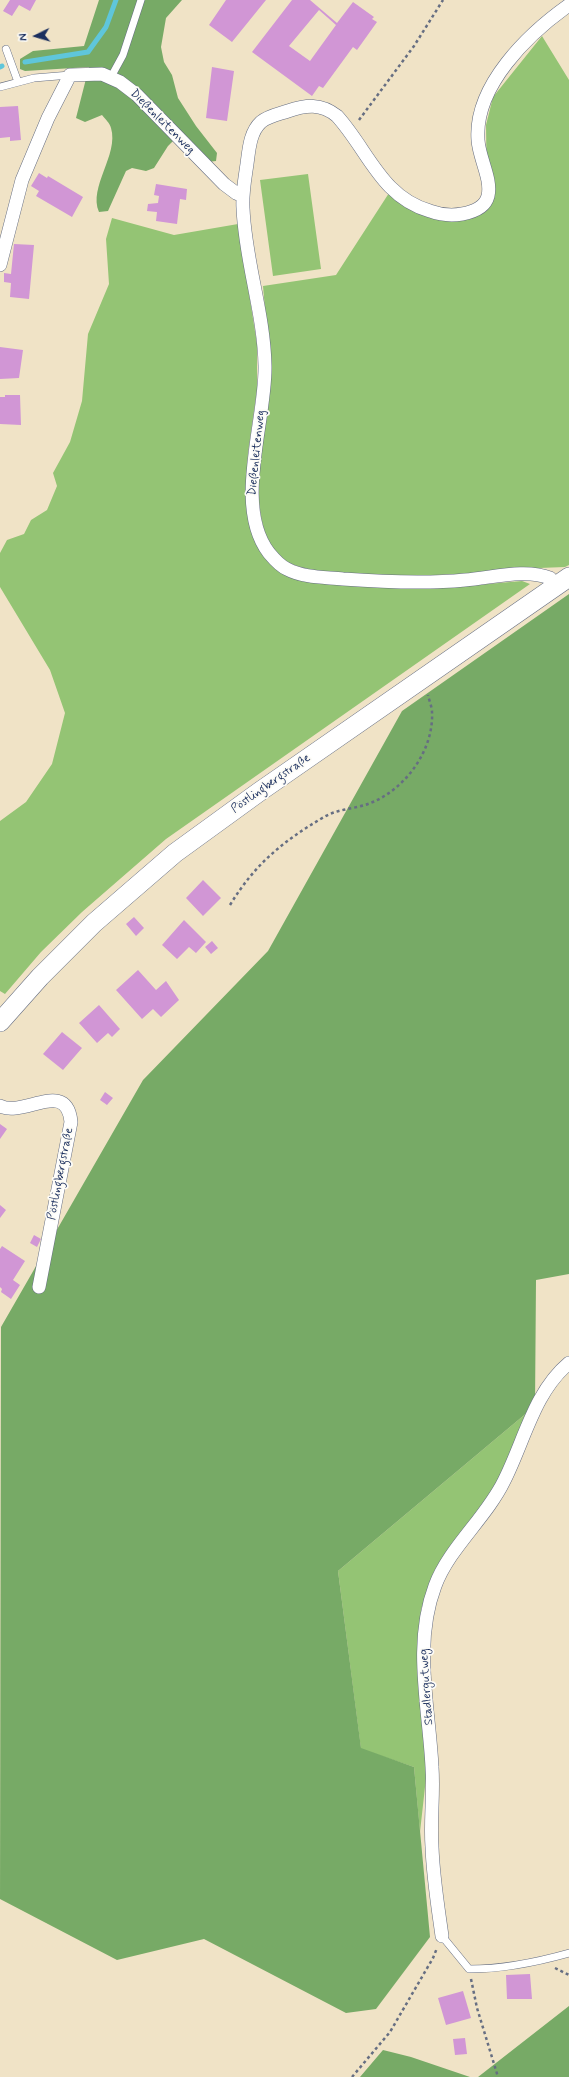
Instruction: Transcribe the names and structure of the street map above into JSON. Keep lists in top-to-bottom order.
{
  "streets": {
    "main road": ["Pöstlingbergstraße"],
    "street": ["Dießenleitenweg", "Stadlergutweg"]
  },
  "crossings": [
    ["Dießenleitenweg", "Pöstlingbergstraße"]
  ],
  "north": "left"
}
